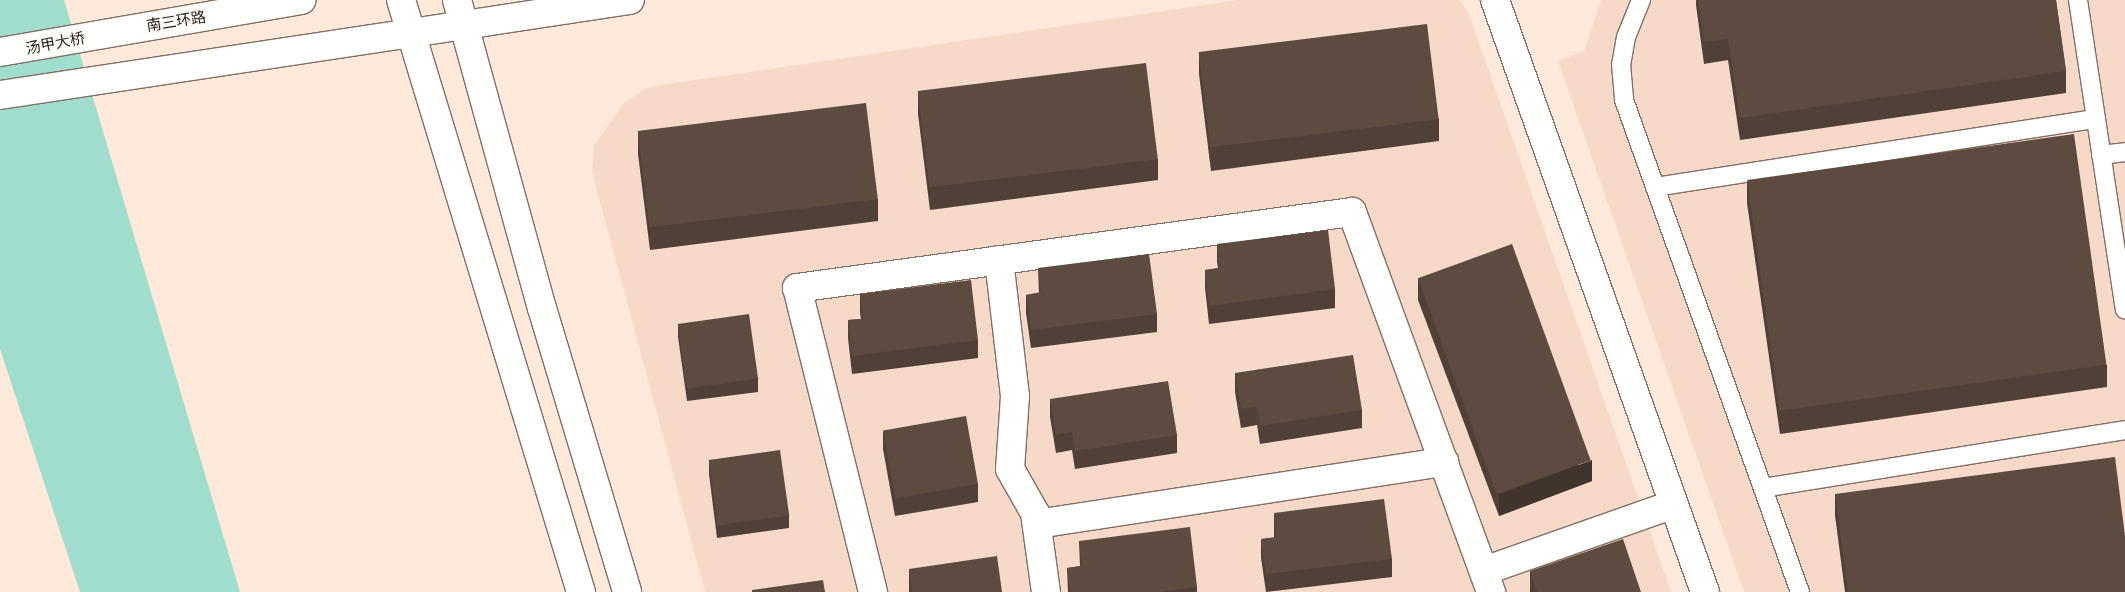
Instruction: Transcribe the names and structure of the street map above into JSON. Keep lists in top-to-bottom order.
{
  "streets": {
    "street": ["南三环路", "汤甲大桥"]
  },
  "crossings": [
    ["南三环路", "汤甲大桥"]
  ]
}
